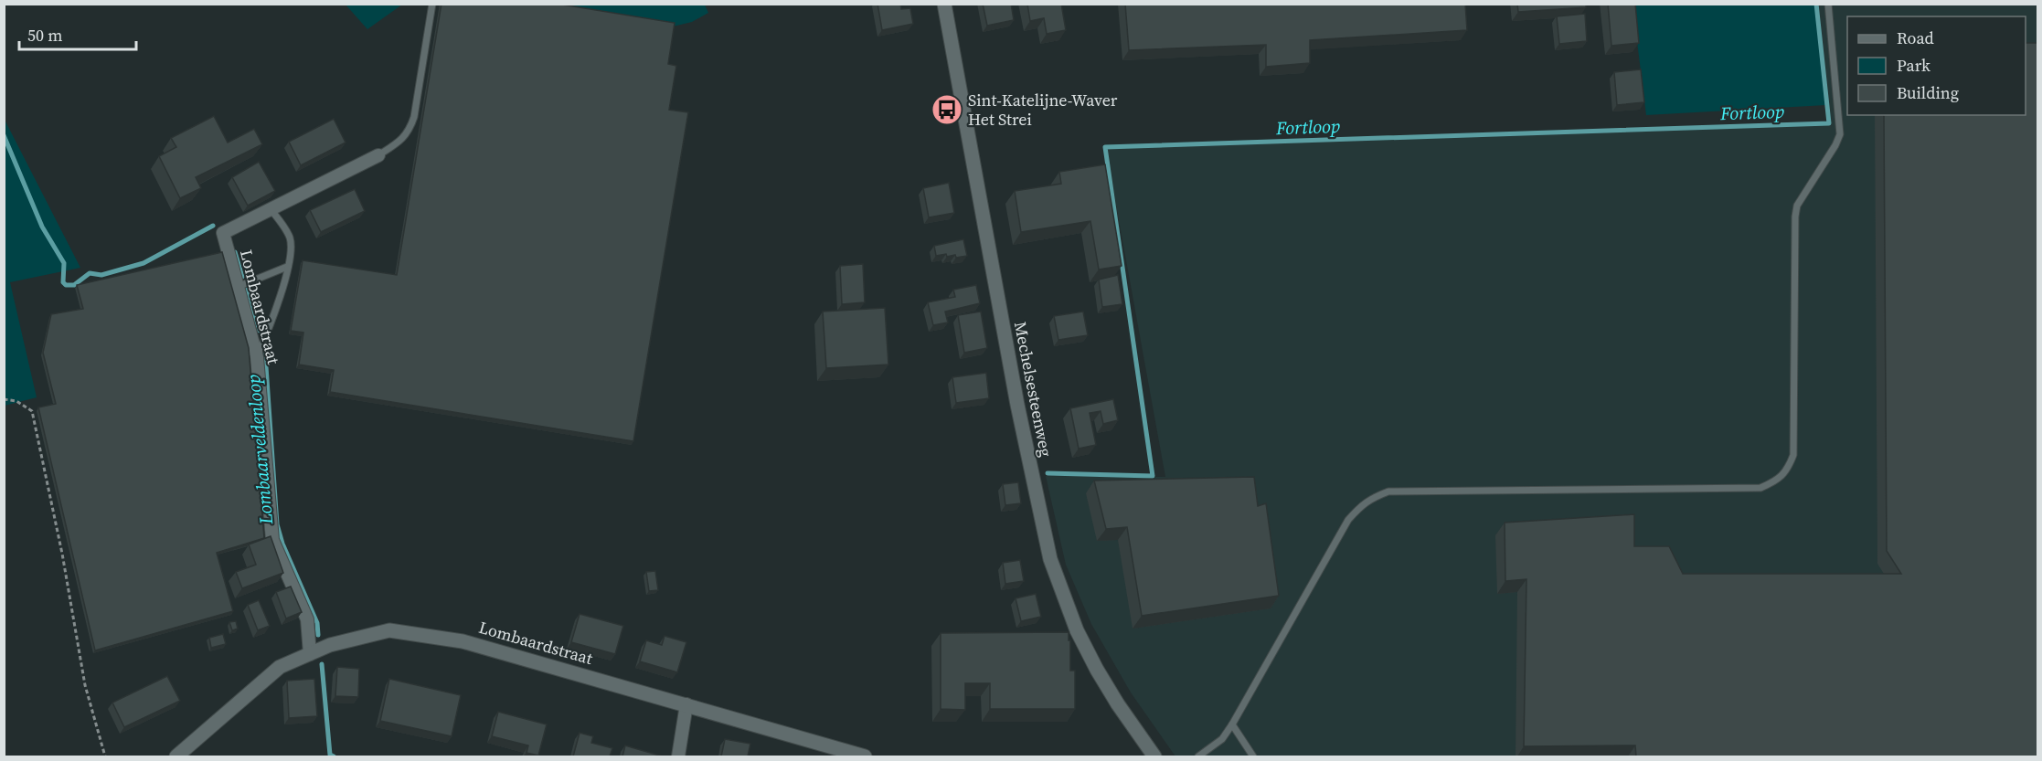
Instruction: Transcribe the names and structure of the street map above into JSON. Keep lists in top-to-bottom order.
{
  "streets": {
    "street": ["Lombaardstraat", "Mechelsesteenweg"]
  },
  "water": ["Fortloop", "Lombaarveldenloop"],
  "places": {
    "bus stop": ["Sint-Katelijne-Waver Het Strei"]
  },
  "legend": ["Road", "Park", "Building"],
  "scale_bar": "50 m"
}
